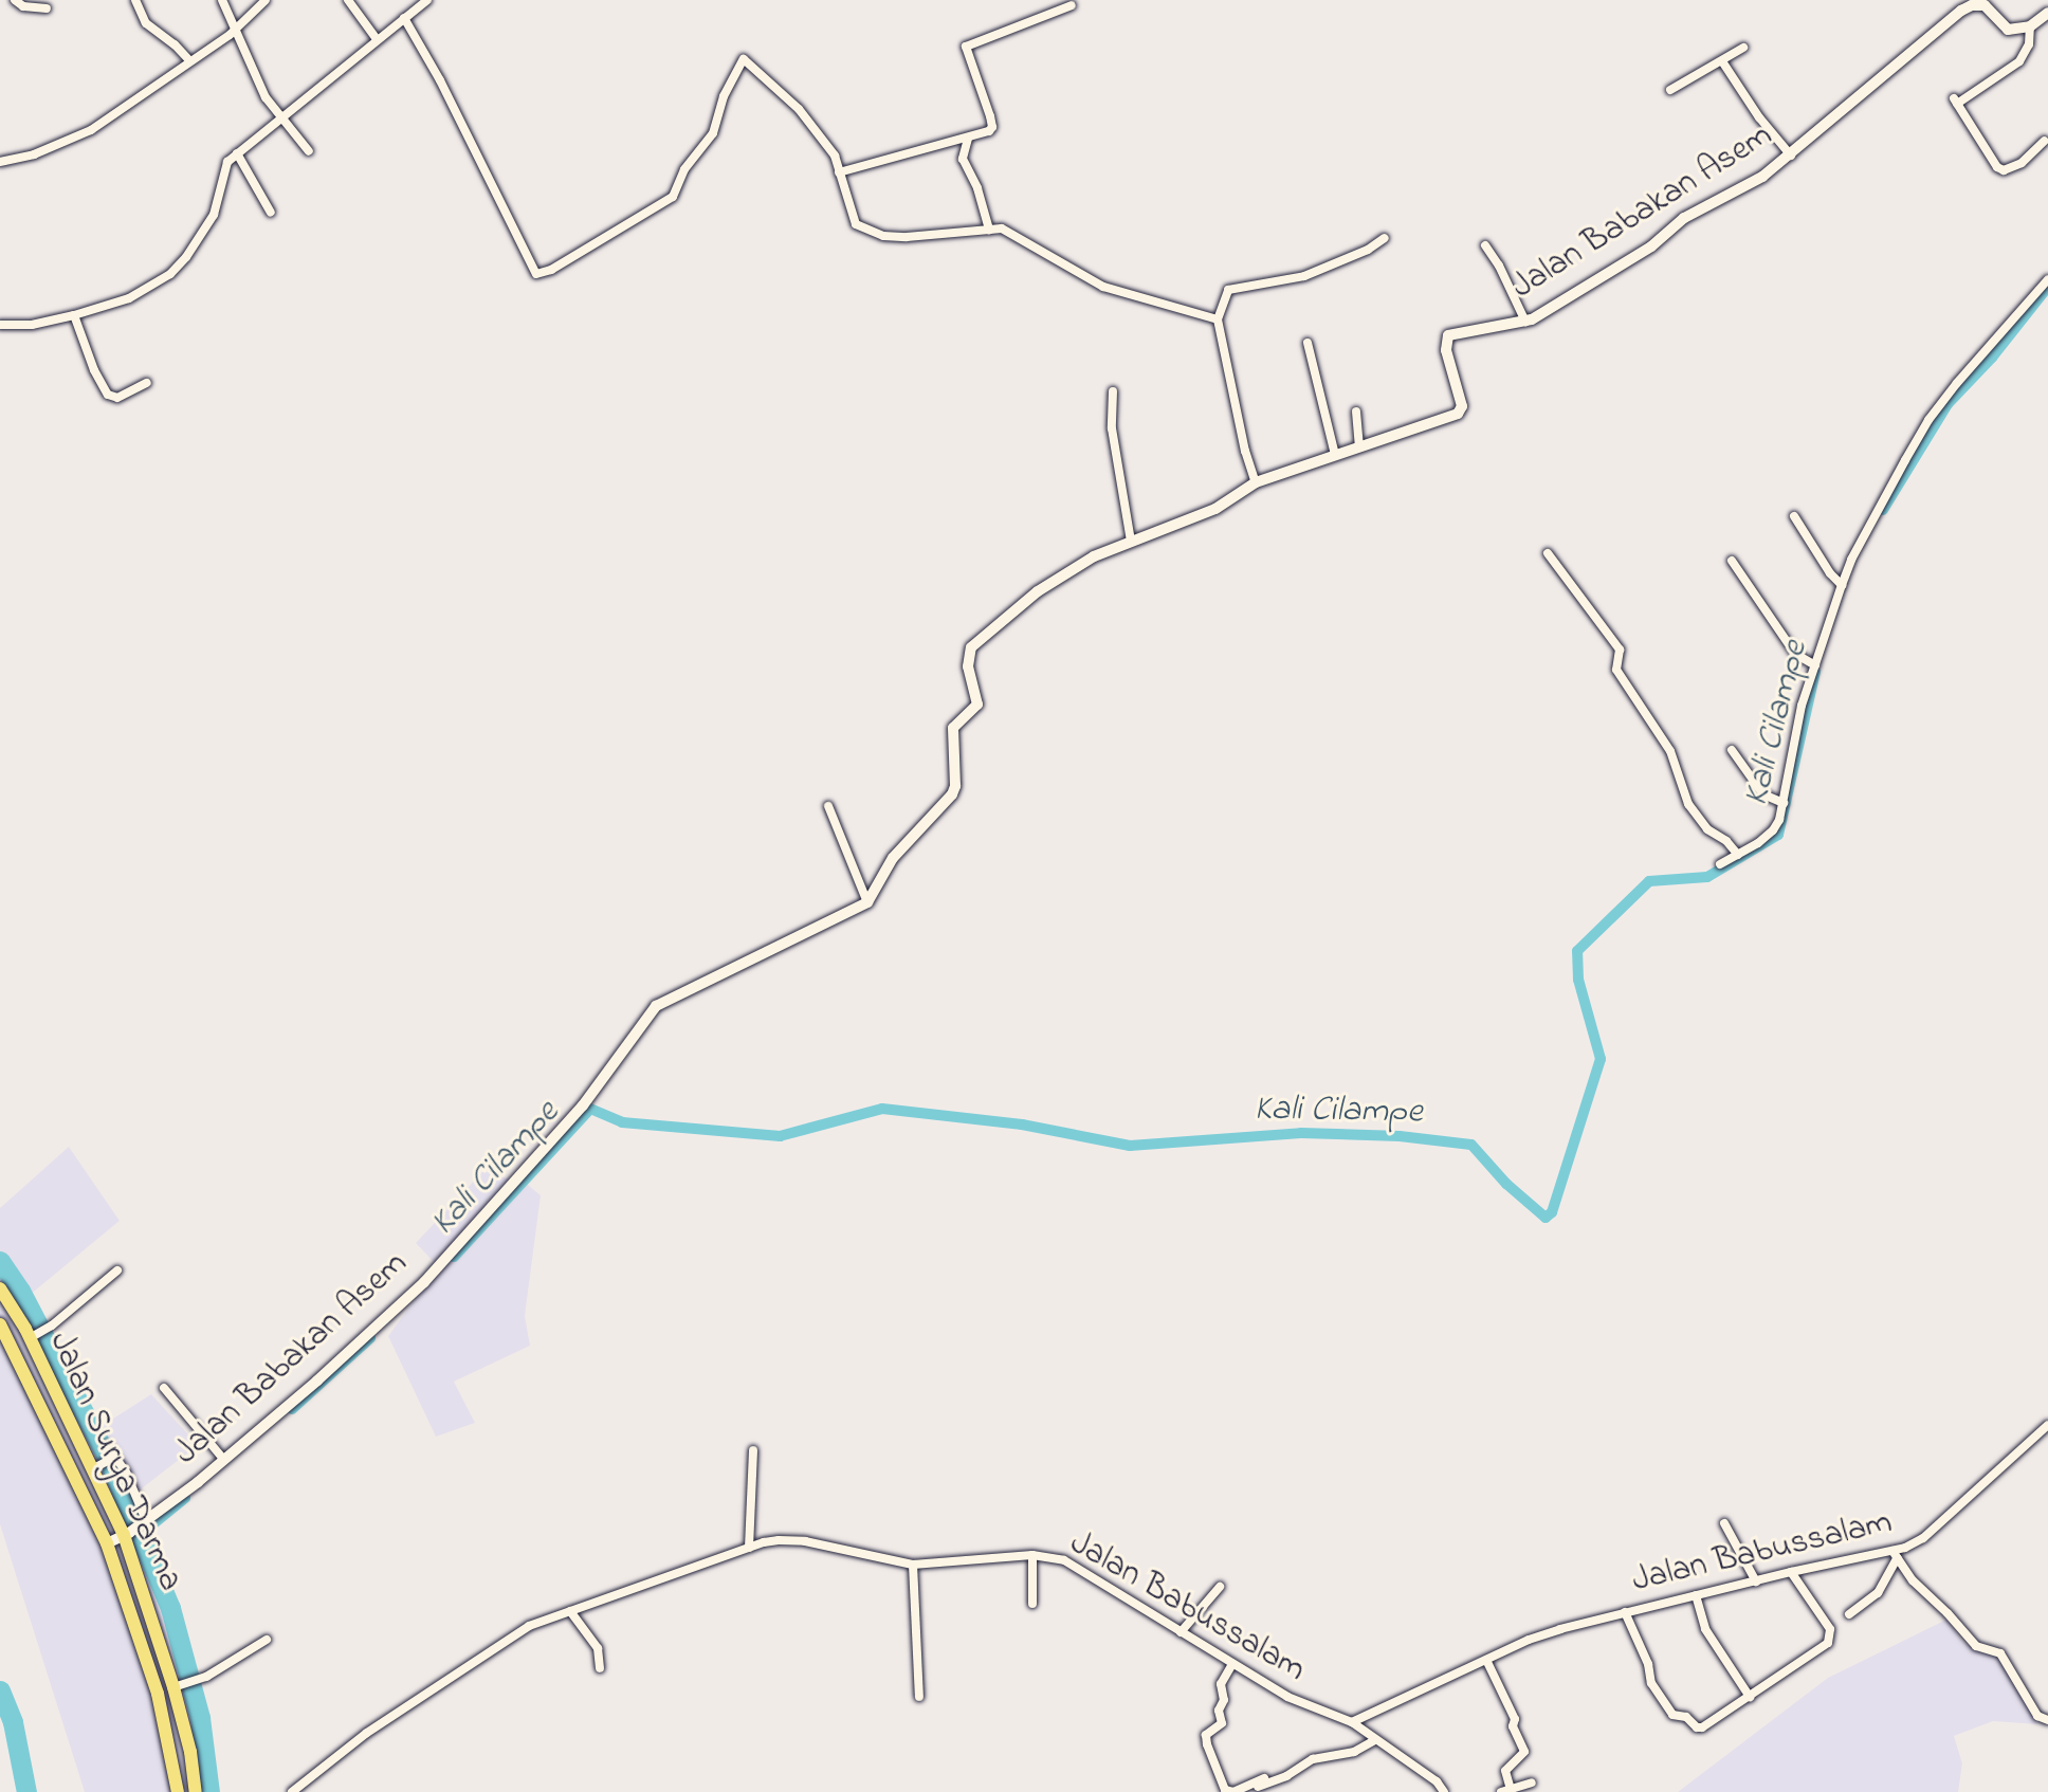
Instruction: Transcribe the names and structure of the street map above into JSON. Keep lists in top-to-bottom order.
{
  "streets": {
    "main road": ["Jalan Surya Darma"],
    "street": ["Jalan Babakan Asem", "Jalan Babussalam"]
  },
  "crossings": [
    ["Jalan Babakan Asem", "Jalan Surya Darma"]
  ],
  "water": ["Kali Cilampe"]
}
